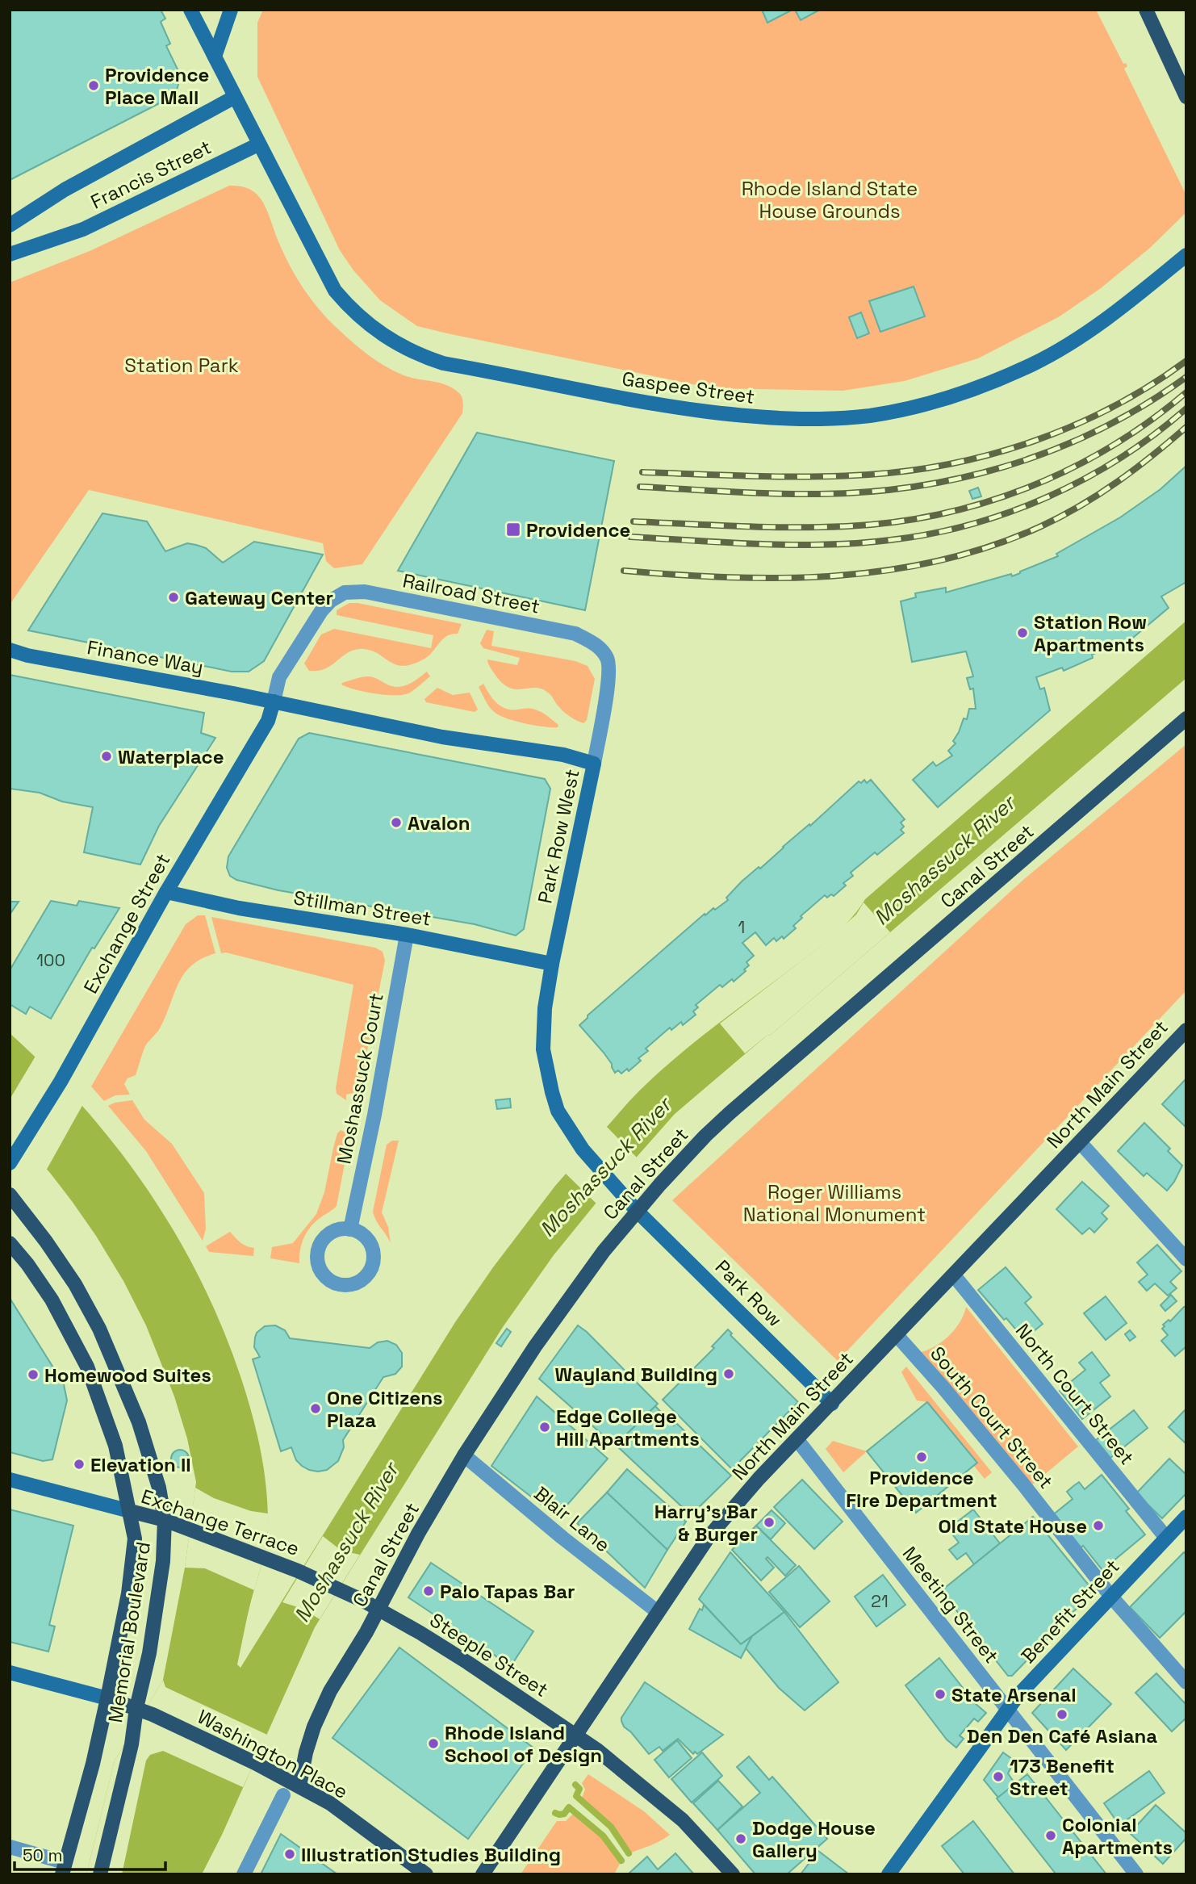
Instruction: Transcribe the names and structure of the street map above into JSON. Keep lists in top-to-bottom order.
{
  "streets": {
    "main road": [
      "Canal Street",
      "North Main Street",
      "Exchange Terrace",
      "Memorial Boulevard",
      "Steeple Street",
      "Washington Place"
    ],
    "street": [
      "Francis Street",
      "Gaspee Street",
      "Railroad Street",
      "Finance Way",
      "Park Row West",
      "Stillman Street",
      "Exchange Street",
      "Moshassuck Court",
      "Park Row",
      "North Court Street",
      "South Court Street",
      "Blair Lane",
      "Meeting Street",
      "Benefit Street"
    ]
  },
  "crossings": [
    ["Francis Street", "Gaspee Street"],
    ["Railroad Street", "Finance Way"],
    ["Railroad Street", "Park Row West"],
    ["Railroad Street", "Exchange Street"],
    ["Finance Way", "Park Row West"],
    ["Finance Way", "Exchange Street"],
    ["Park Row West", "Canal Street"],
    ["Park Row West", "Stillman Street"],
    ["Park Row West", "Exchange Street"],
    ["Park Row West", "Park Row"],
    ["Canal Street", "Park Row"],
    ["Canal Street", "Blair Lane"],
    ["Canal Street", "Exchange Terrace"],
    ["Canal Street", "Steeple Street"],
    ["Canal Street", "Washington Place"],
    ["Stillman Street", "Exchange Street"],
    ["Stillman Street", "Moshassuck Court"],
    ["North Main Street", "Park Row"],
    ["North Main Street", "North Court Street"],
    ["North Main Street", "South Court Street"],
    ["North Main Street", "Blair Lane"],
    ["North Main Street", "Meeting Street"],
    ["North Main Street", "Steeple Street"],
    ["North Court Street", "Benefit Street"],
    ["South Court Street", "Benefit Street"],
    ["Exchange Terrace", "Memorial Boulevard"],
    ["Exchange Terrace", "Steeple Street"],
    ["Meeting Street", "Benefit Street"],
    ["Memorial Boulevard", "Washington Place"]
  ],
  "water": ["Moshassuck River"],
  "parks": ["Rhode Island State House Grounds", "Station Park", "Roger Williams National Monument"],
  "places": {
    "other": [
      "Providence Place Mall",
      "Gateway Center",
      "Station Row Apartments",
      "Waterplace",
      "Avalon",
      "Wayland Building",
      "Homewood Suites",
      "One Citizens Plaza",
      "Edge College Hill Apartments",
      "Providence Fire Department",
      "Elevation II",
      "Harry's Bar & Burger",
      "Old State House",
      "Palo Tapas Bar",
      "State Arsenal",
      "Den Den Café Asiana",
      "Rhode Island School of Design",
      "173 Benefit Street",
      "Colonial Apartments",
      "Dodge House Gallery",
      "Illustration Studies Building"
    ],
    "transit": ["Providence"]
  },
  "house_numbers": ["1", "100", "21"],
  "scale_bar": "50 m"
}
